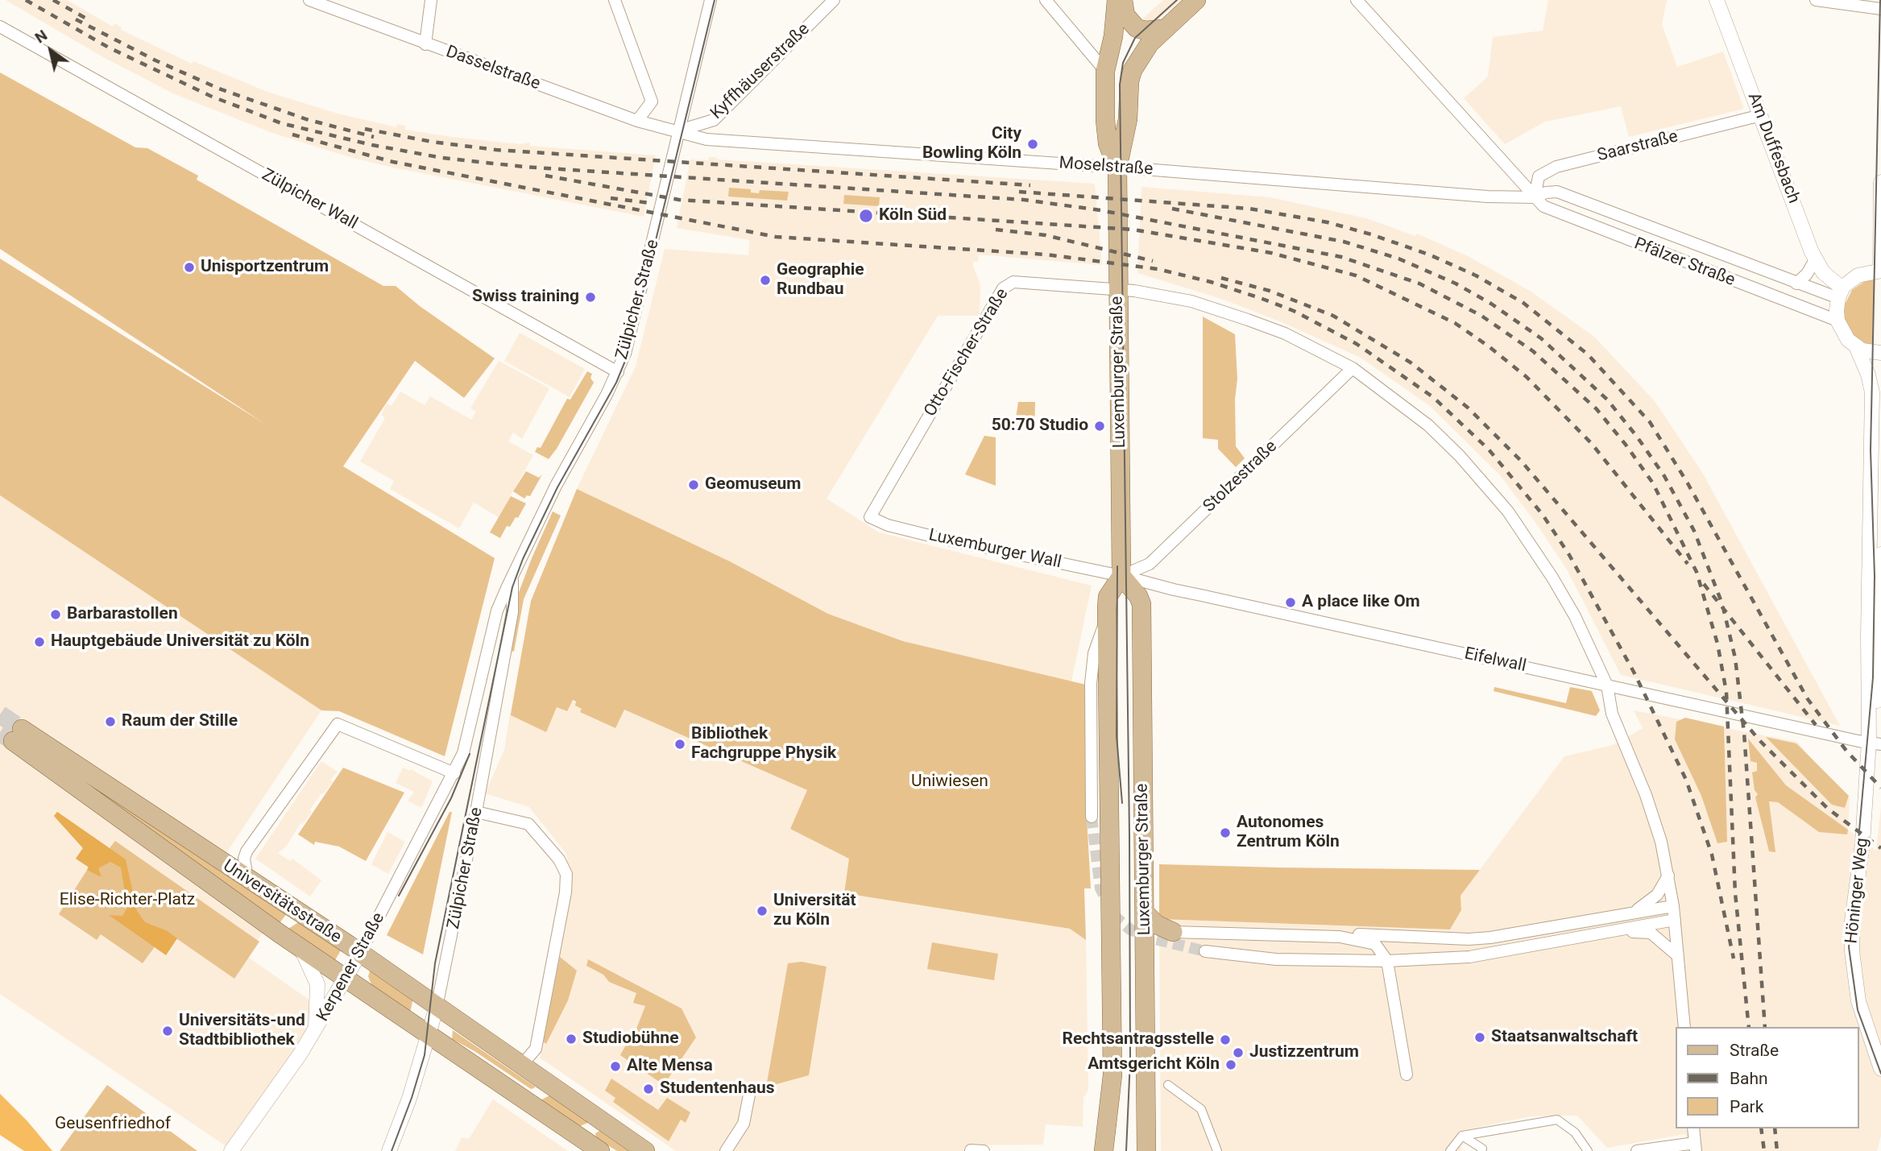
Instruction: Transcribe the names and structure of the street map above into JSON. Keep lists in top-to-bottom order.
{
  "streets": {
    "main road": ["Luxemburger Straße", "Universitätsstraße"],
    "street": [
      "Dasselstraße",
      "Kyffhäuserstraße",
      "Saarstraße",
      "Am Duffesbach",
      "Moselstraße",
      "Zülpicher Wall",
      "Pfälzer Straße",
      "Zülpicher Straße",
      "Otto-Fischer-Straße",
      "Stolzestraße",
      "Luxemburger Wall",
      "Eifelwall",
      "Höninger Weg",
      "Kerpener Straße"
    ]
  },
  "crossings": [
    ["Dasselstraße", "Kyffhäuserstraße"],
    ["Dasselstraße", "Moselstraße"],
    ["Dasselstraße", "Zülpicher Straße"],
    ["Kyffhäuserstraße", "Moselstraße"],
    ["Kyffhäuserstraße", "Zülpicher Straße"],
    ["Saarstraße", "Am Duffesbach"],
    ["Saarstraße", "Moselstraße"],
    ["Saarstraße", "Pfälzer Straße"],
    ["Am Duffesbach", "Pfälzer Straße"],
    ["Moselstraße", "Pfälzer Straße"],
    ["Moselstraße", "Zülpicher Straße"],
    ["Moselstraße", "Luxemburger Straße"],
    ["Zülpicher Wall", "Zülpicher Straße"],
    ["Zülpicher Straße", "Universitätsstraße"],
    ["Zülpicher Straße", "Kerpener Straße"],
    ["Otto-Fischer-Straße", "Luxemburger Straße"],
    ["Otto-Fischer-Straße", "Stolzestraße"],
    ["Otto-Fischer-Straße", "Luxemburger Wall"],
    ["Otto-Fischer-Straße", "Eifelwall"],
    ["Luxemburger Straße", "Stolzestraße"],
    ["Luxemburger Straße", "Luxemburger Wall"],
    ["Luxemburger Straße", "Eifelwall"],
    ["Stolzestraße", "Luxemburger Wall"],
    ["Stolzestraße", "Eifelwall"],
    ["Luxemburger Wall", "Eifelwall"],
    ["Eifelwall", "Höninger Weg"],
    ["Universitätsstraße", "Kerpener Straße"]
  ],
  "parks": ["Uniwiesen", "Elise-Richter-Platz", "Geusenfriedhof"],
  "places": [
    "City Bowling Köln",
    "Köln Süd",
    "Unisportzentrum",
    "Geographie Rundbau",
    "Swiss training",
    "50:70 Studio",
    "Geomuseum",
    "A place like Om",
    "Barbarastollen",
    "Hauptgebäude Universität zu Köln",
    "Raum der Stille",
    "Bibliothek Fachgruppe Physik",
    "Autonomes Zentrum Köln",
    "Universität zu Köln",
    "Universitäts-und Stadtbibliothek",
    "Staatsanwaltschaft",
    "Studiobühne",
    "Rechtsantragsstelle",
    "Justizzentrum",
    "Amtsgericht Köln",
    "Alte Mensa",
    "Studentenhaus"
  ],
  "legend": ["Straße", "Bahn", "Park"],
  "north": "top left"
}
